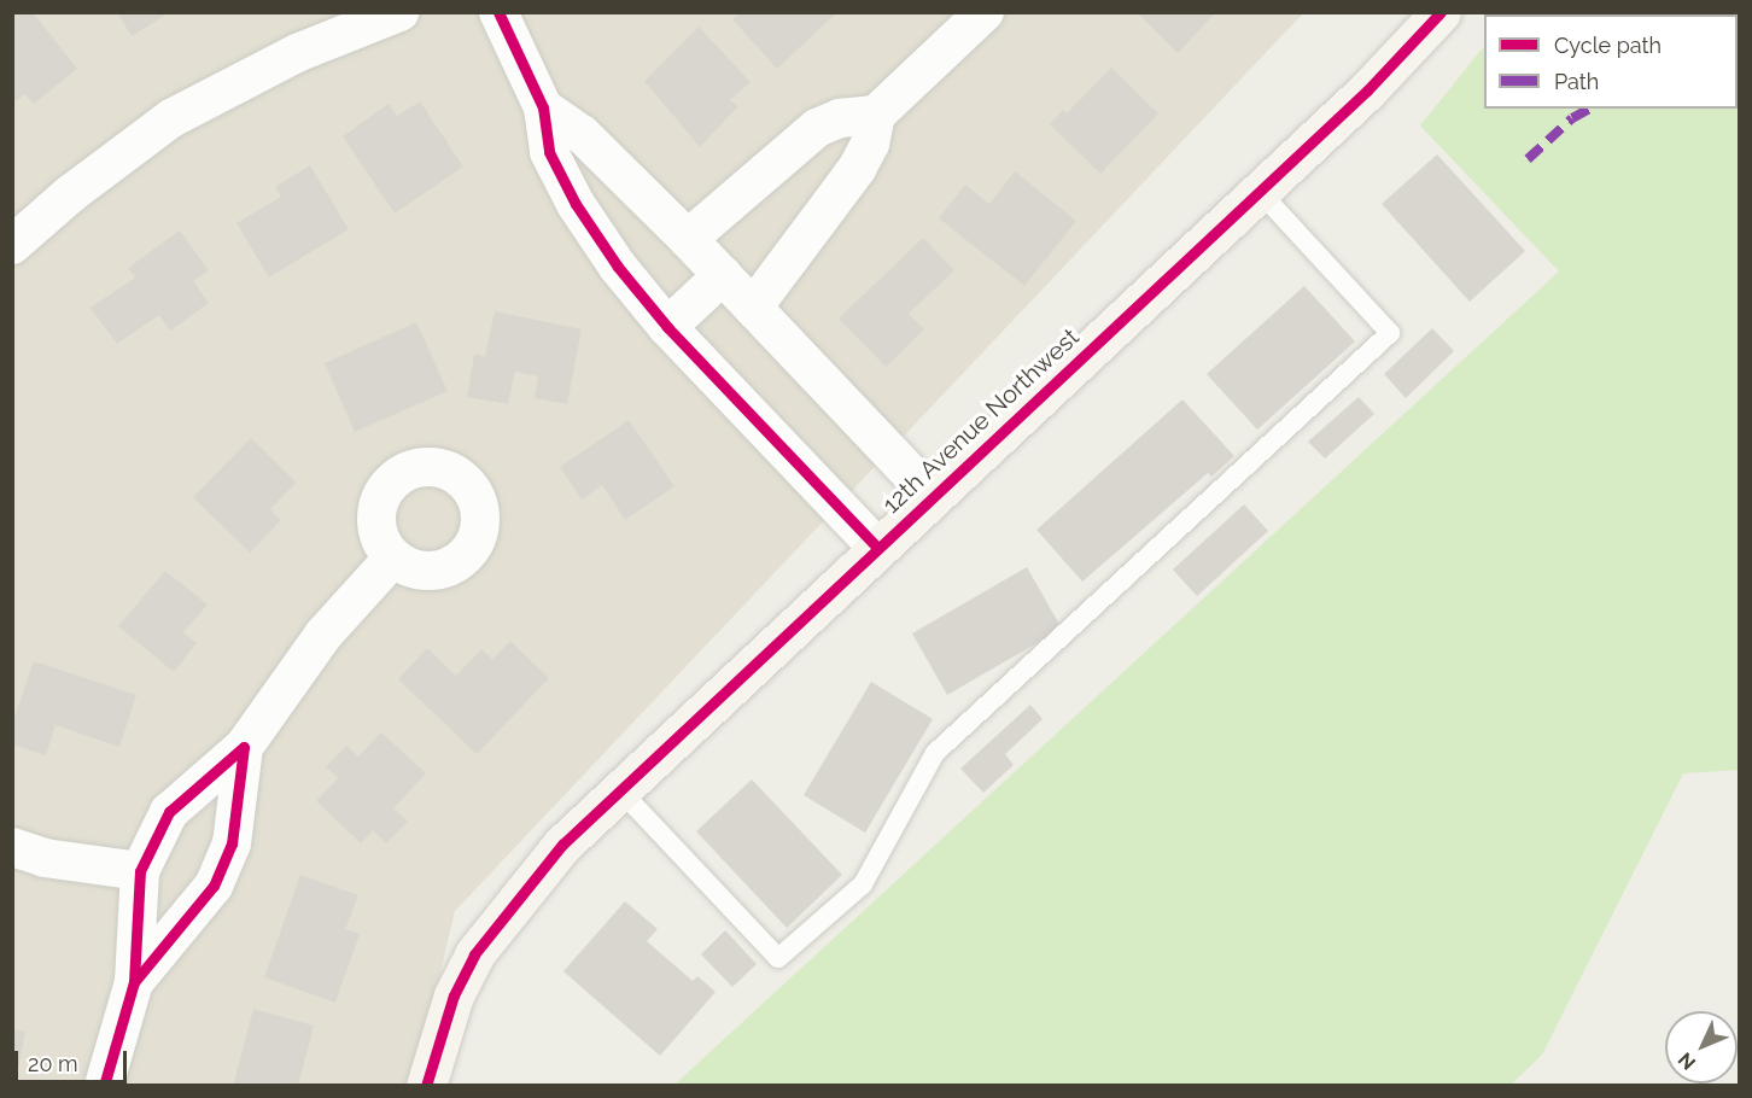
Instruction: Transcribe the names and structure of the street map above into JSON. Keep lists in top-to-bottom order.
{
  "streets": {
    "street": ["12th Avenue Northwest"]
  },
  "legend": ["Cycle path", "Path"],
  "scale_bar": "20 m",
  "north": "bottom left"
}
